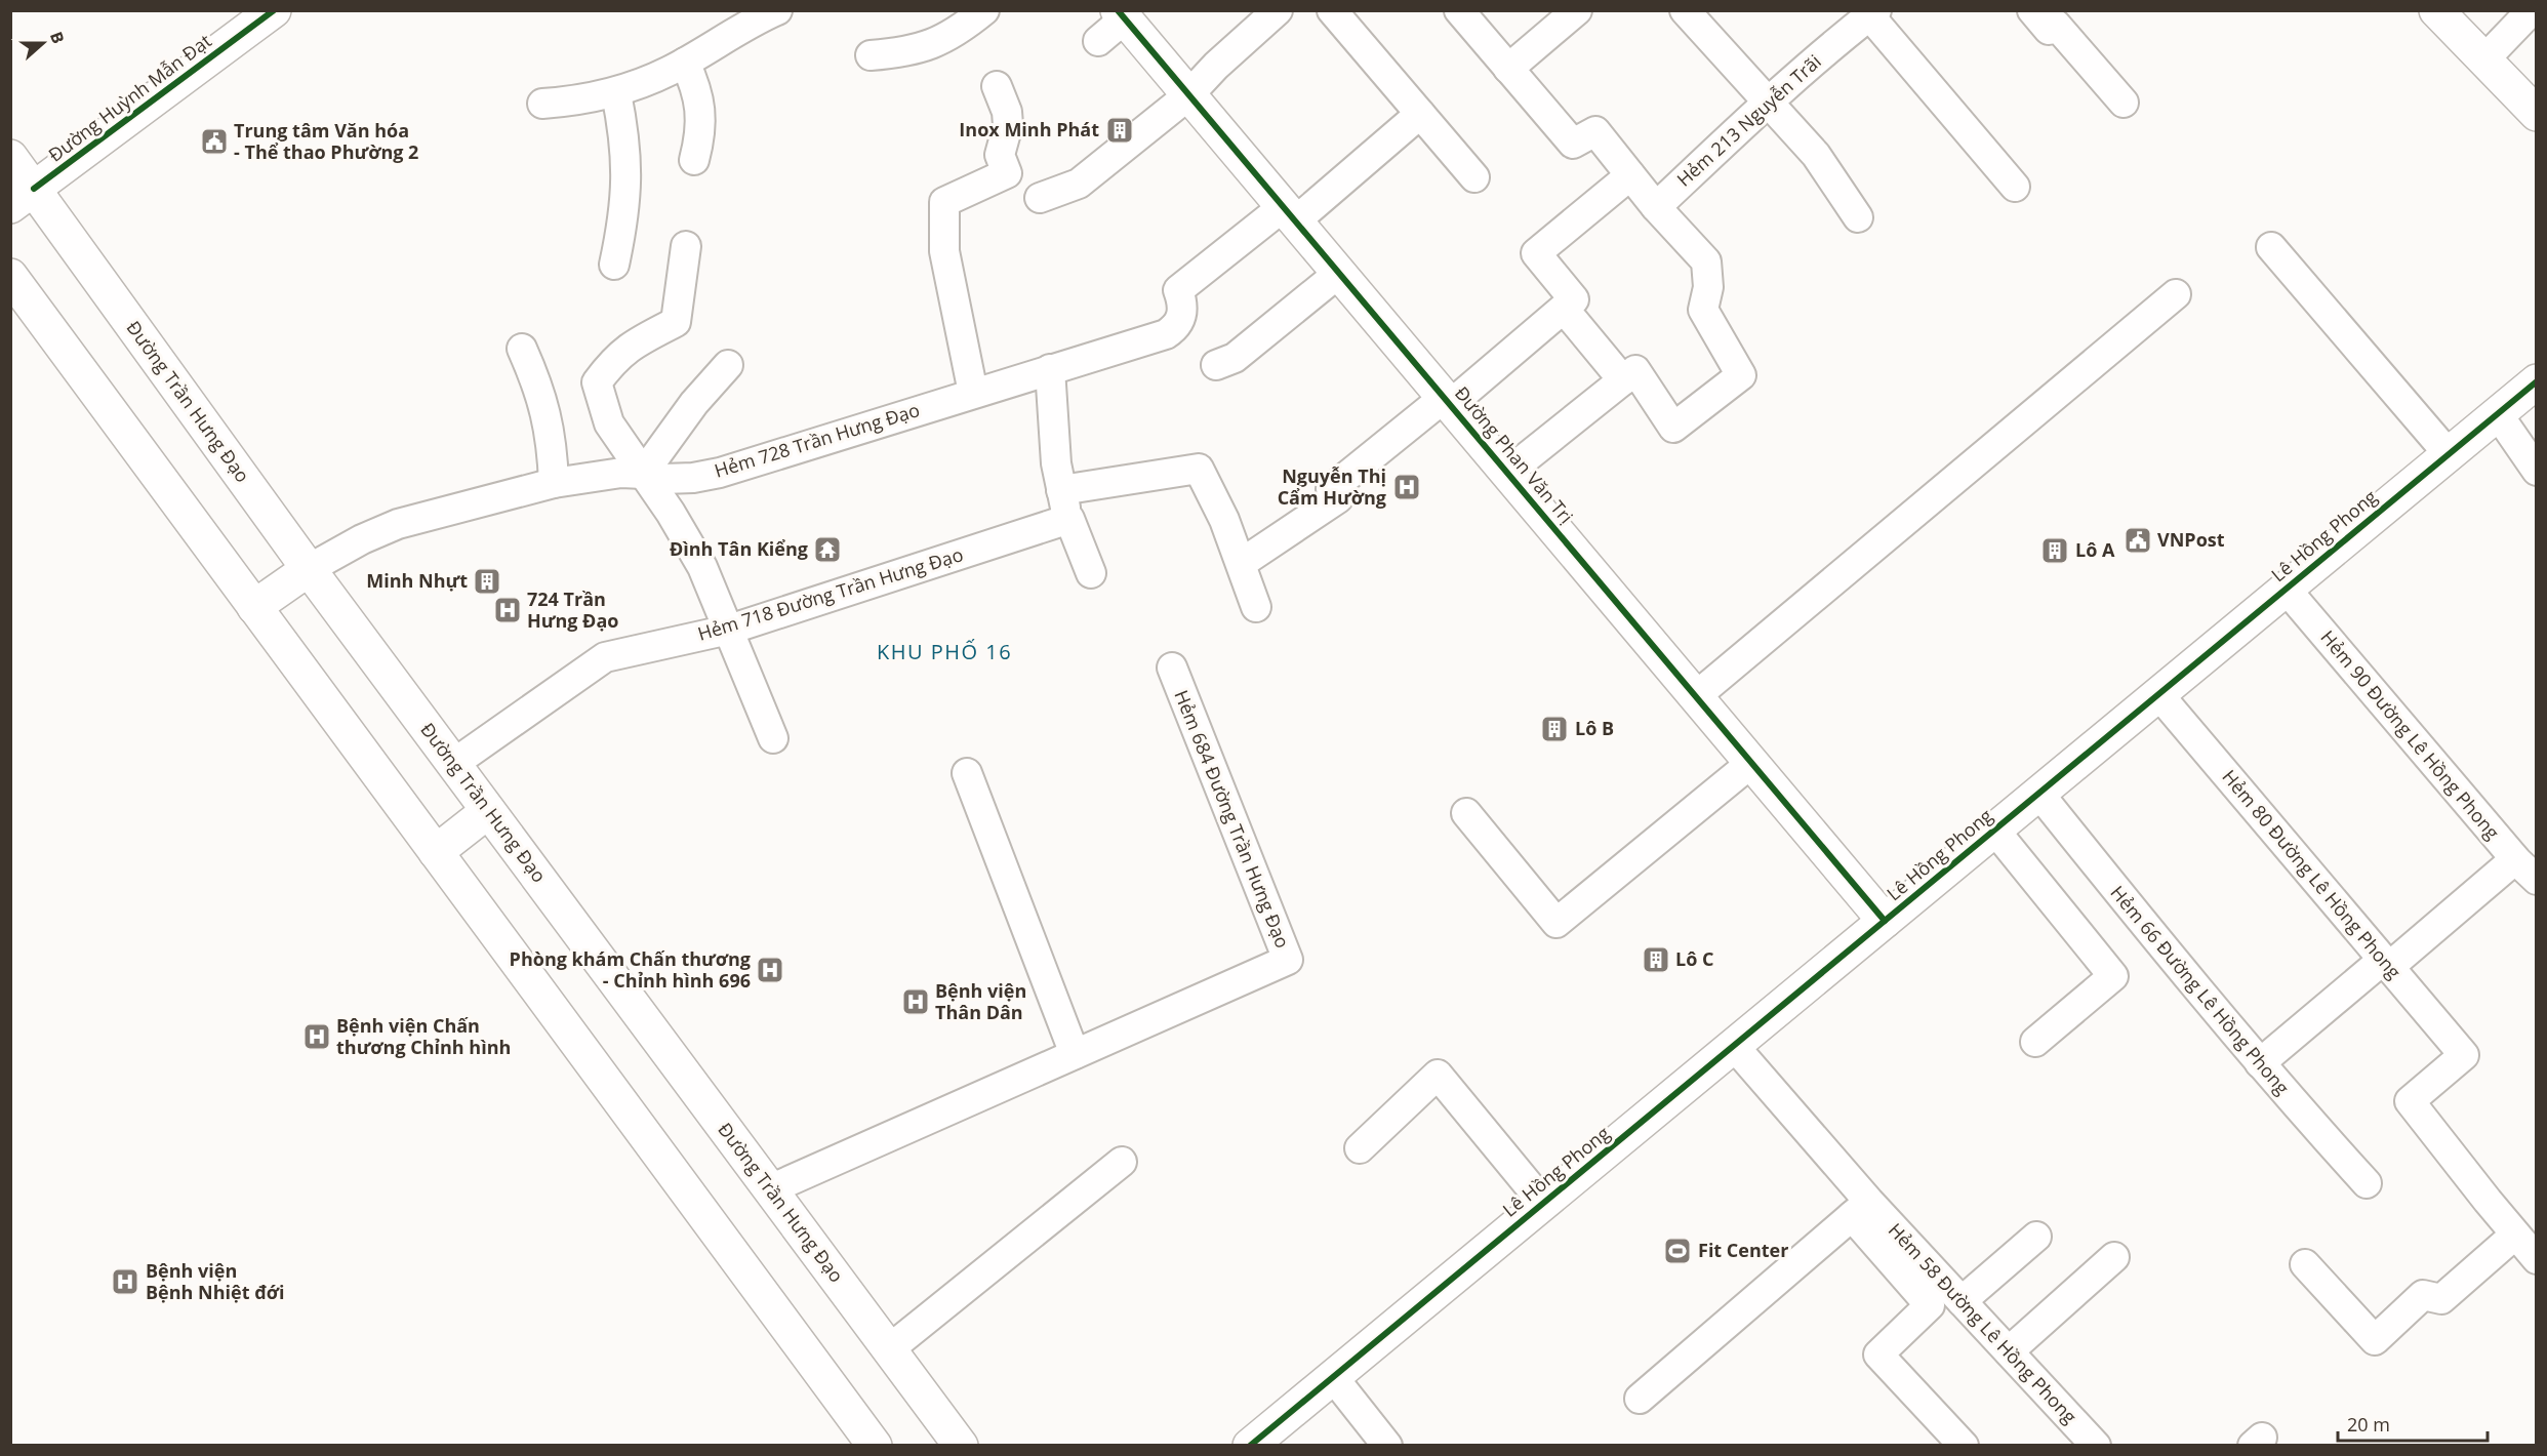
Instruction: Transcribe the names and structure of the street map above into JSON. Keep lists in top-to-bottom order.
{
  "streets": {
    "main road": [
      "Đường Huỳnh Mẫn Đạt",
      "Đường Trần Hưng Đạo",
      "Đường Phan Văn Trị",
      "Lê Hồng Phong"
    ],
    "lane": [
      "Hẻm 213 Nguyễn Trãi",
      "Hẻm 728 Trần Hưng Đạo",
      "Hẻm 718 Đường Trần Hưng Đạo",
      "Hẻm 90 Đường Lê Hồng Phong",
      "Hẻm 684 Đường Trần Hưng Đạo",
      "Hẻm 80 Đường Lê Hồng Phong",
      "Hẻm 66 Đường Lê Hồng Phong",
      "Hẻm 58 Đường Lê Hồng Phong"
    ]
  },
  "crossings": [
    ["Đường Huỳnh Mẫn Đạt", "Đường Trần Hưng Đạo"],
    ["Đường Trần Hưng Đạo", "Hẻm 728 Trần Hưng Đạo"],
    ["Đường Trần Hưng Đạo", "Hẻm 718 Đường Trần Hưng Đạo"],
    ["Đường Trần Hưng Đạo", "Hẻm 684 Đường Trần Hưng Đạo"],
    ["Hẻm 728 Trần Hưng Đạo", "Đường Phan Văn Trị"],
    ["Đường Phan Văn Trị", "Lê Hồng Phong"],
    ["Lê Hồng Phong", "Hẻm 90 Đường Lê Hồng Phong"],
    ["Lê Hồng Phong", "Hẻm 80 Đường Lê Hồng Phong"],
    ["Lê Hồng Phong", "Hẻm 66 Đường Lê Hồng Phong"],
    ["Lê Hồng Phong", "Hẻm 58 Đường Lê Hồng Phong"]
  ],
  "districts": ["KHU PHỐ 16"],
  "places": {
    "building": [
      "Inox Minh Phát",
      "Lô A",
      "Minh Nhựt",
      "Lô B",
      "Lô C"
    ],
    "public building": ["Trung tâm Văn hóa - Thể thao Phường 2", "VNPost"],
    "hospital": [
      "Nguyễn Thị Cẩm Hường",
      "724 Trần Hưng Đạo",
      "Phòng khám Chấn thương - Chỉnh hình 696",
      "Bệnh viện Thân Dân",
      "Bệnh viện Chấn thương Chỉnh hình",
      "Bệnh viện Bệnh Nhiệt đới"
    ],
    "temple": ["Đình Tân Kiểng"],
    "sports": ["Fit Center"]
  },
  "scale_bar": "20 m",
  "north": "right"
}
